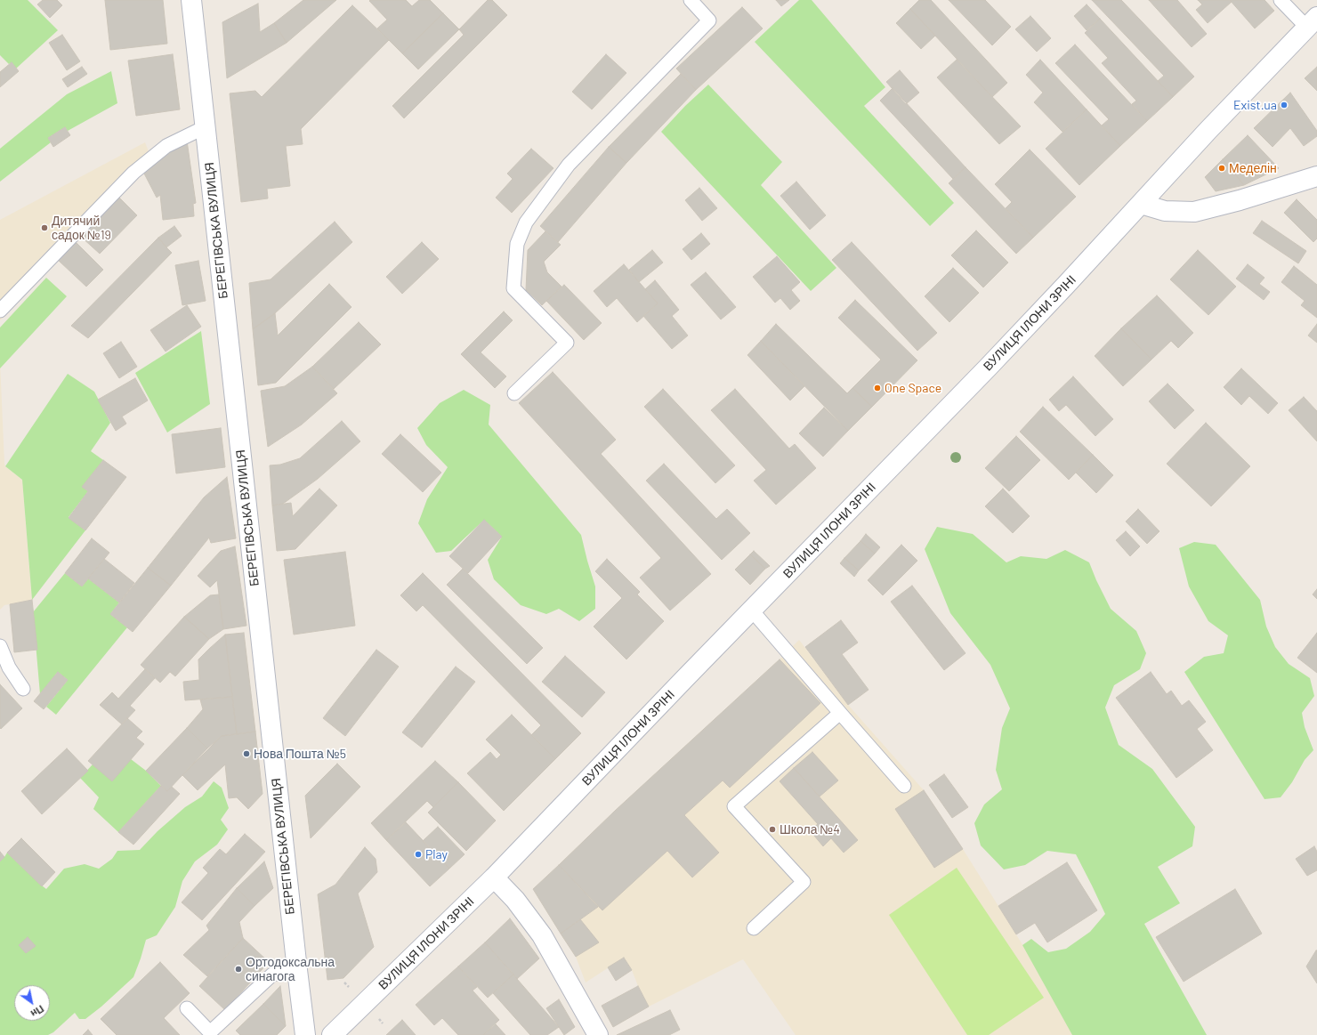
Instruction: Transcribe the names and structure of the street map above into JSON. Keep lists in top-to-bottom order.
{
  "streets": {
    "main road": ["БЕРЕГІВСЬКА ВУЛИЦЯ", "ВУЛИЦЯ ІЛОНИ ЗРІНІ"]
  },
  "places": [
    "Exist.ua",
    "Меделін",
    "Дитячий садок №19",
    "One Space",
    "Нова Пошта №5",
    "Школа №4",
    "Play",
    "Ортодоксальна синагога"
  ],
  "north": "bottom right"
}
